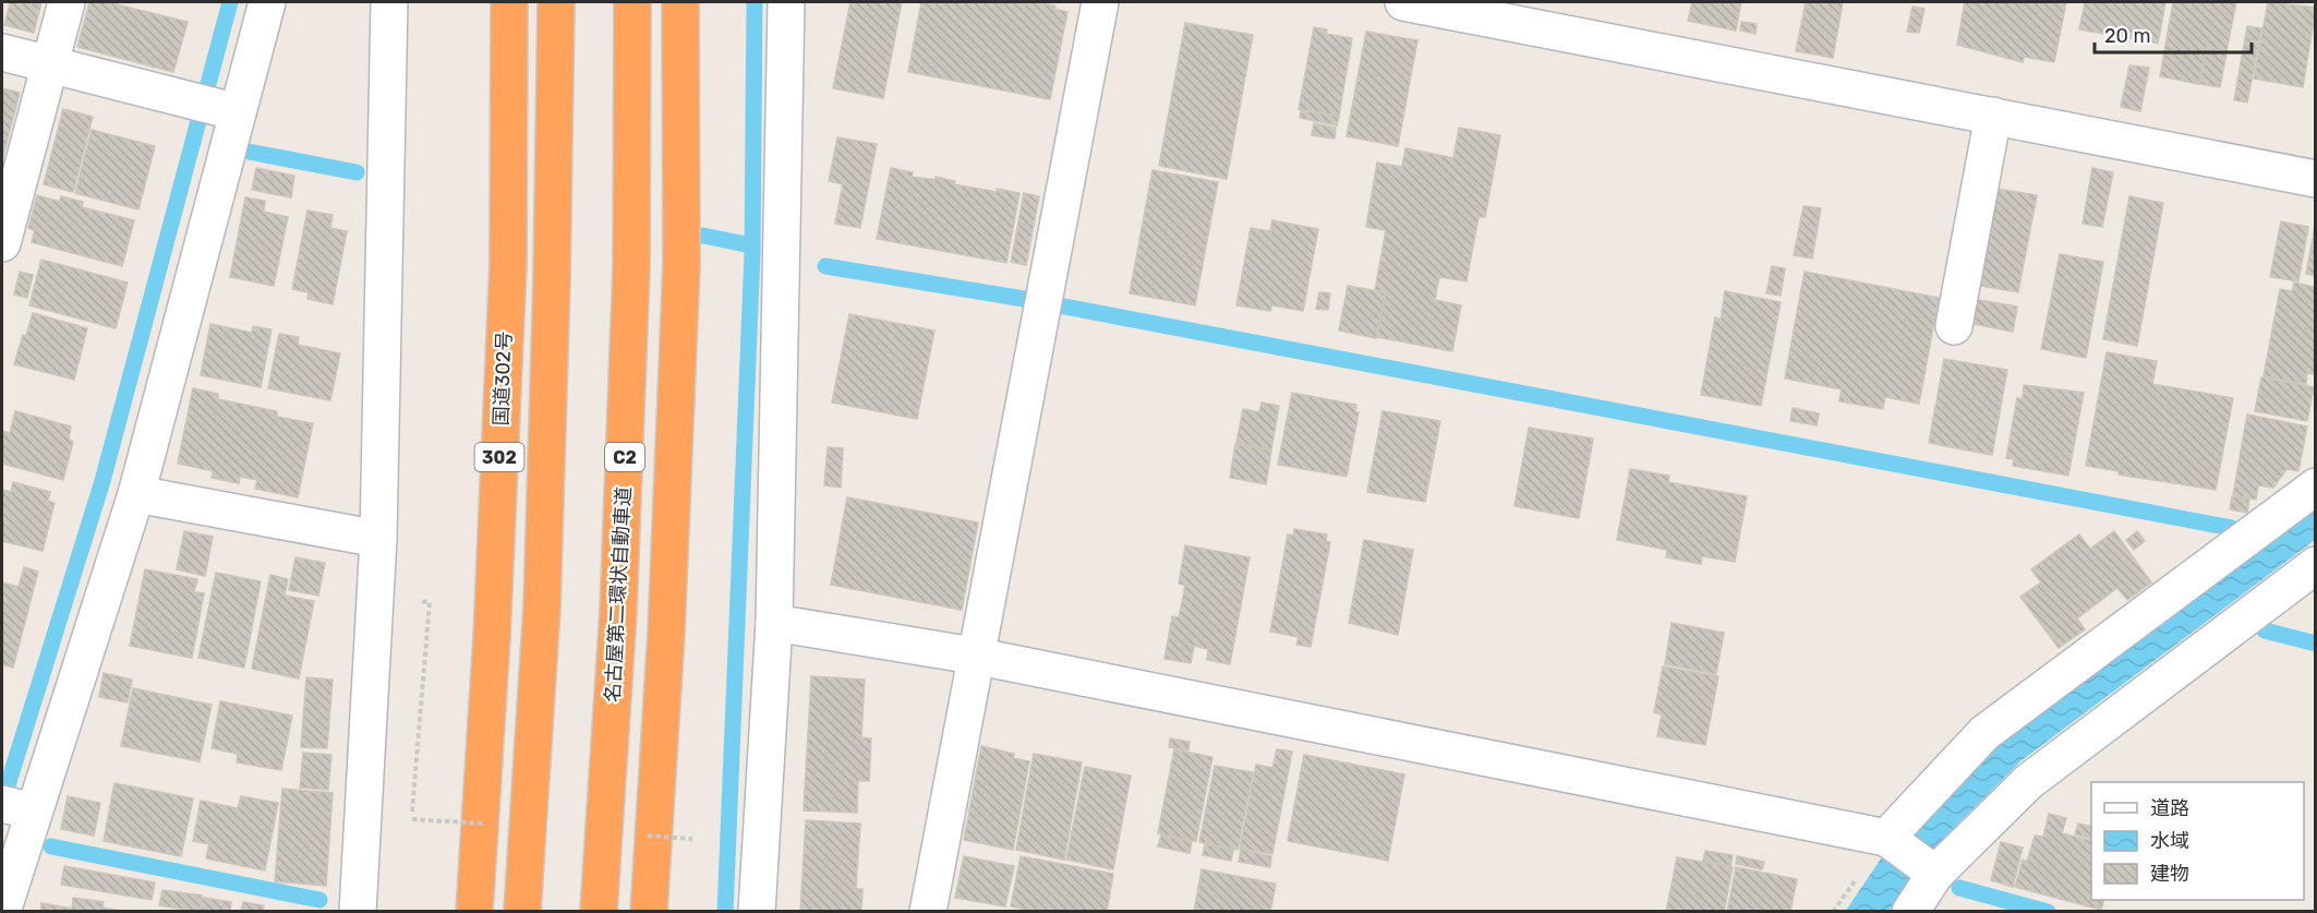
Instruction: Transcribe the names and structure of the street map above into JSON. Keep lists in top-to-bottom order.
{
  "streets": {
    "highway": [
      "国道302号",
      "302",
      "C2",
      "名古屋第二環状自動車道"
    ]
  },
  "legend": ["道路", "水域", "建物"],
  "scale_bar": "20 m"
}
